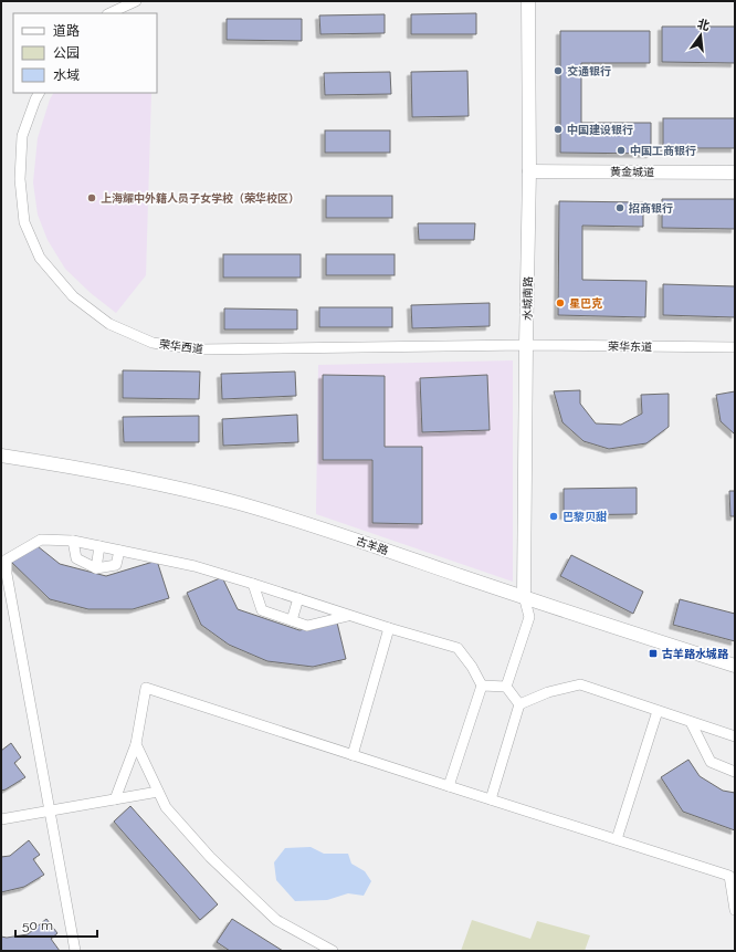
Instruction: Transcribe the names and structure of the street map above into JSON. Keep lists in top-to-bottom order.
{
  "streets": {
    "street": [
      "黄金城道",
      "水城南路",
      "荣华西道",
      "荣华东道",
      "古羊路"
    ]
  },
  "crossings": [
    ["黄金城道", "水城南路"],
    ["水城南路", "荣华西道"],
    ["水城南路", "荣华东道"],
    ["水城南路", "古羊路"],
    ["荣华西道", "荣华东道"]
  ],
  "places": {
    "other": [
      "交通银行",
      "中国建设银行",
      "中国工商银行",
      "上海耀中外籍人员子女学校（荣华校区）",
      "招商银行",
      "星巴克",
      "巴黎贝甜"
    ],
    "transit": ["古羊路水城路"]
  },
  "legend": ["道路", "公园", "水域"],
  "scale_bar": "50 m",
  "north": "top"
}
